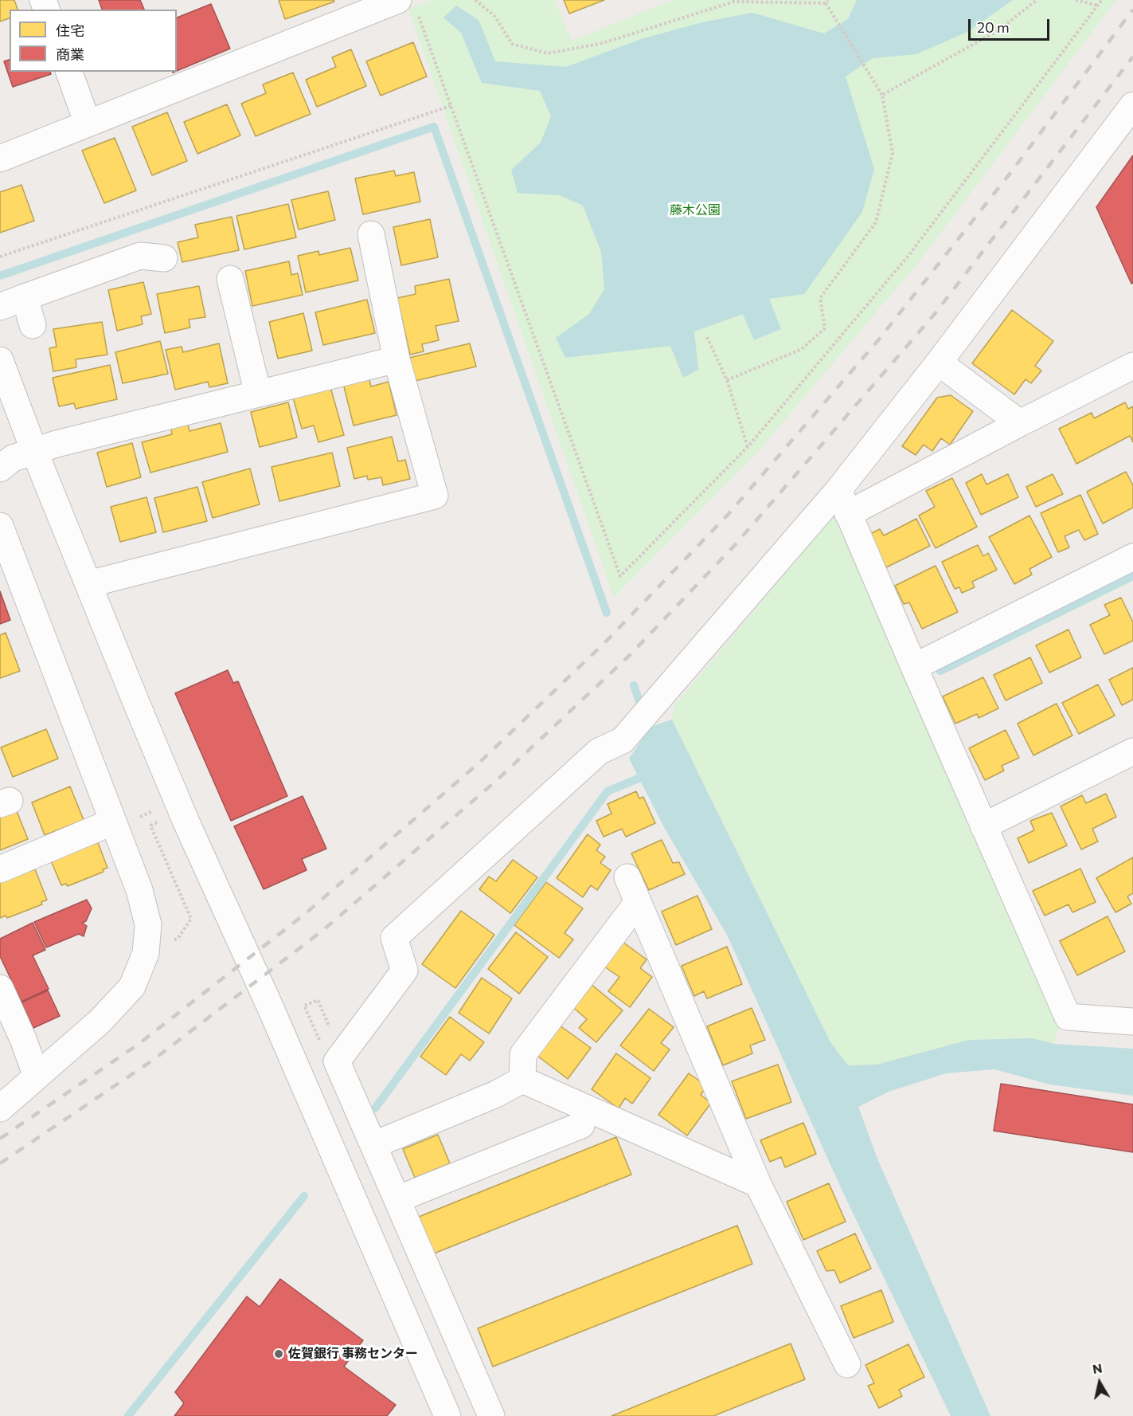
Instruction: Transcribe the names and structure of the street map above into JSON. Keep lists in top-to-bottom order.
{
  "parks": ["藤木公園"],
  "places": ["佐賀銀行 事務センター"],
  "legend": ["住宅", "商業"],
  "scale_bar": "20 m",
  "north": "top"
}
